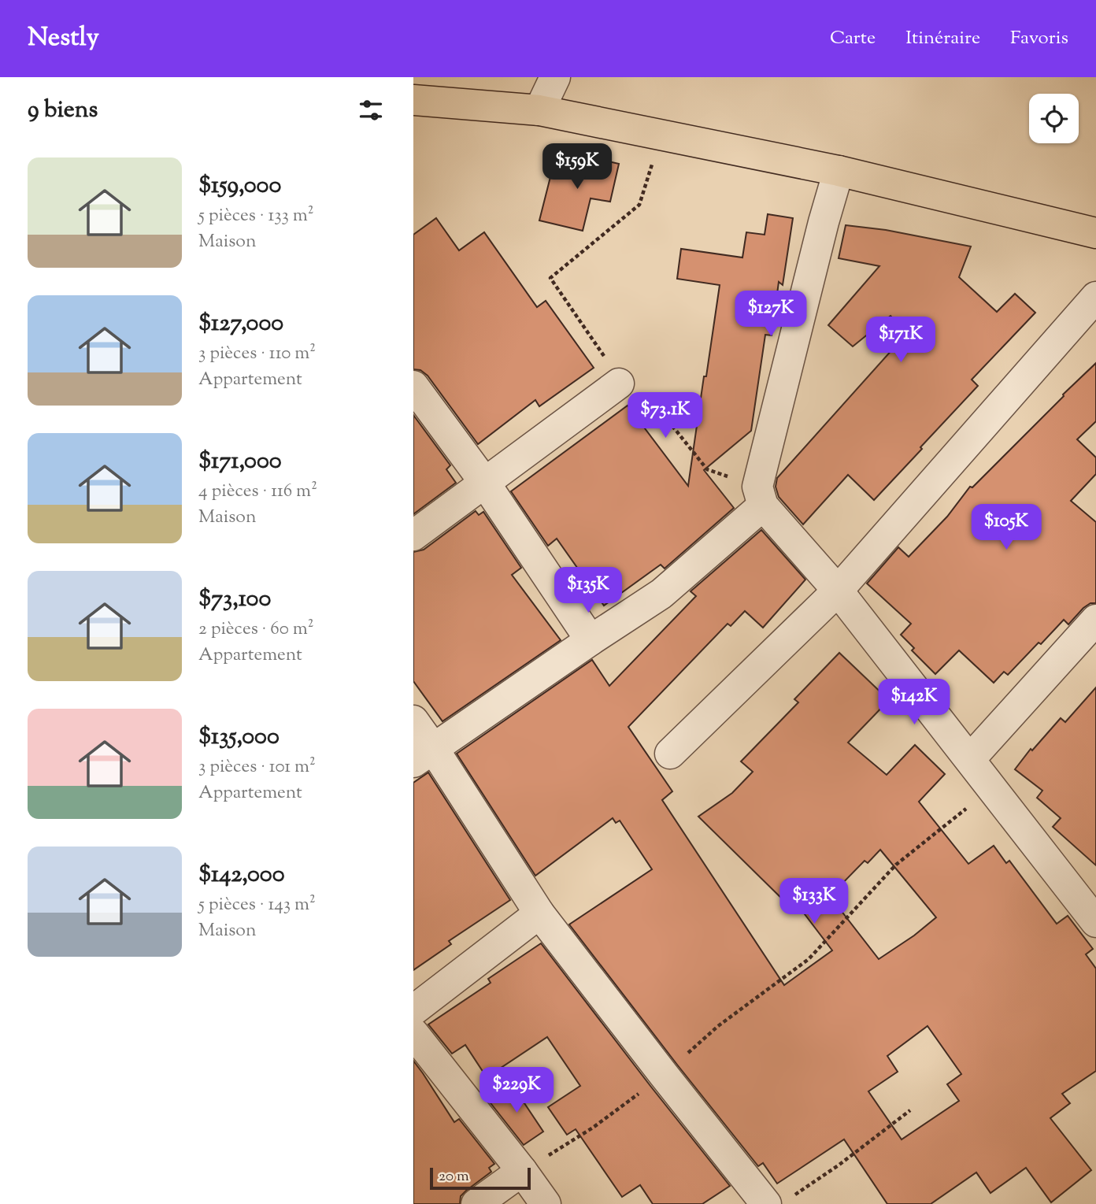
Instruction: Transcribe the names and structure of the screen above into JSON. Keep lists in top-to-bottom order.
{
  "scale_bar": "20 m",
  "page": {
    "header": "Nestly",
    "nav": ["Carte", "Itinéraire", "Favoris"],
    "heading": "9 biens",
    "list": [
      {
        "name": "$159,000",
        "note": "5 pièces · 133 m² · Maison"
      },
      {
        "name": "$127,000",
        "note": "3 pièces · 110 m² · Appartement"
      },
      {
        "name": "$171,000",
        "note": "4 pièces · 116 m² · Maison"
      },
      {
        "name": "$73,100",
        "note": "2 pièces · 60 m² · Appartement"
      },
      {
        "name": "$135,000",
        "note": "3 pièces · 101 m² · Appartement"
      },
      {
        "name": "$142,000",
        "note": "5 pièces · 143 m² · Maison"
      }
    ],
    "price": [
      "$159K",
      "$127K",
      "$171K",
      "$73.1K",
      "$105K",
      "$135K",
      "$142K",
      "$133K",
      "$229K"
    ],
    "scale": "20 m"
  }
}
